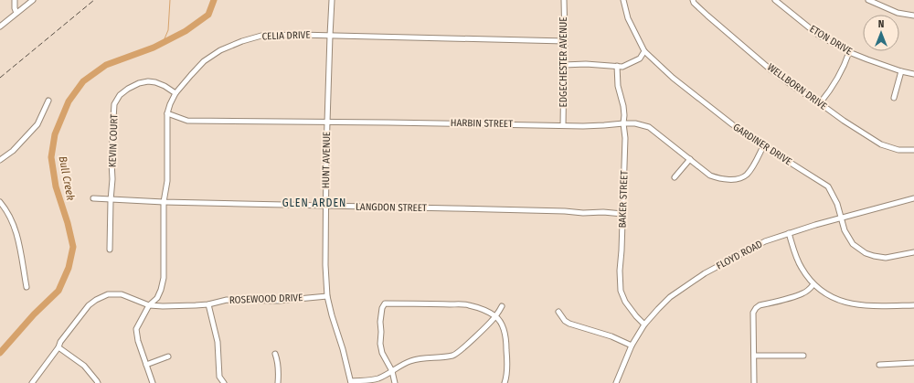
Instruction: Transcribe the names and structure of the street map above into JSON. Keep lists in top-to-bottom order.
{
  "streets": {
    "street": [
      "CELIA DRIVE",
      "ETON DRIVE",
      "EDGECHESTER AVENUE",
      "WELLBORN DRIVE",
      "HARBIN STREET",
      "KEVIN COURT",
      "GARDINER DRIVE",
      "HUNT AVENUE",
      "BAKER STREET",
      "LANGDON STREET",
      "FLOYD ROAD",
      "ROSEWOOD DRIVE"
    ]
  },
  "crossings": [
    ["CELIA DRIVE", "EDGECHESTER AVENUE"],
    ["CELIA DRIVE", "HARBIN STREET"],
    ["CELIA DRIVE", "KEVIN COURT"],
    ["CELIA DRIVE", "HUNT AVENUE"],
    ["CELIA DRIVE", "LANGDON STREET"],
    ["CELIA DRIVE", "ROSEWOOD DRIVE"],
    ["EDGECHESTER AVENUE", "HARBIN STREET"],
    ["HARBIN STREET", "GARDINER DRIVE"],
    ["HARBIN STREET", "HUNT AVENUE"],
    ["HARBIN STREET", "BAKER STREET"],
    ["KEVIN COURT", "LANGDON STREET"],
    ["GARDINER DRIVE", "FLOYD ROAD"],
    ["HUNT AVENUE", "LANGDON STREET"],
    ["HUNT AVENUE", "ROSEWOOD DRIVE"],
    ["BAKER STREET", "LANGDON STREET"],
    ["BAKER STREET", "FLOYD ROAD"]
  ],
  "districts": ["GLEN ARDEN"],
  "water": ["Bull Creek"],
  "north": "top"
}
